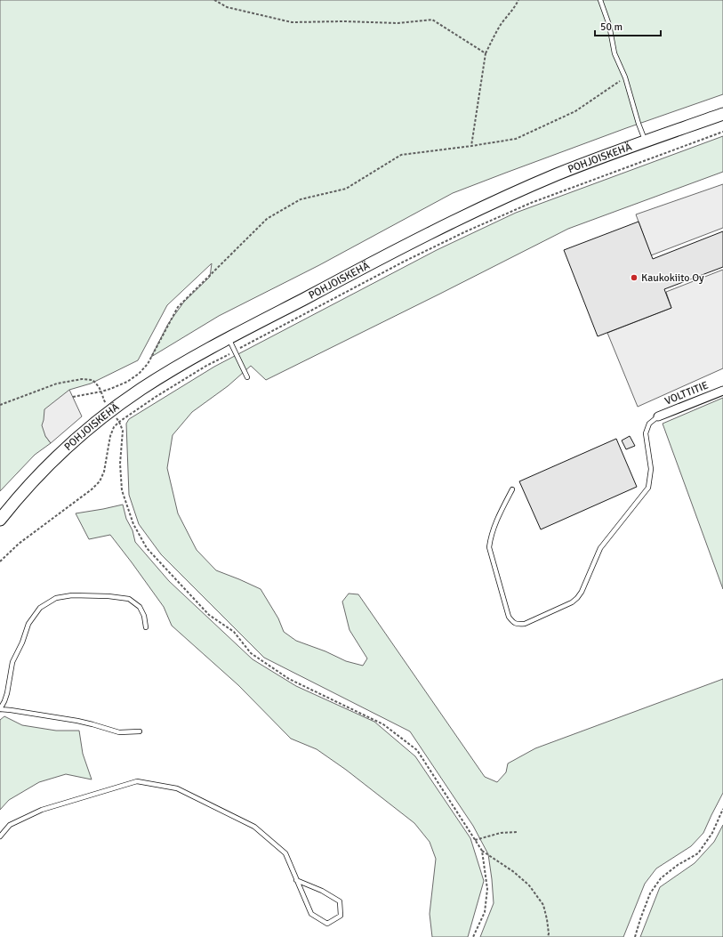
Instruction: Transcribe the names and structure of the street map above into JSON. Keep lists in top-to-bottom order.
{
  "streets": {
    "main road": ["POHJOISKEHÄ"],
    "street": ["VOLTTITIE"]
  },
  "places": ["Kaukokiito Oy"],
  "scale_bar": "50 m"
}
